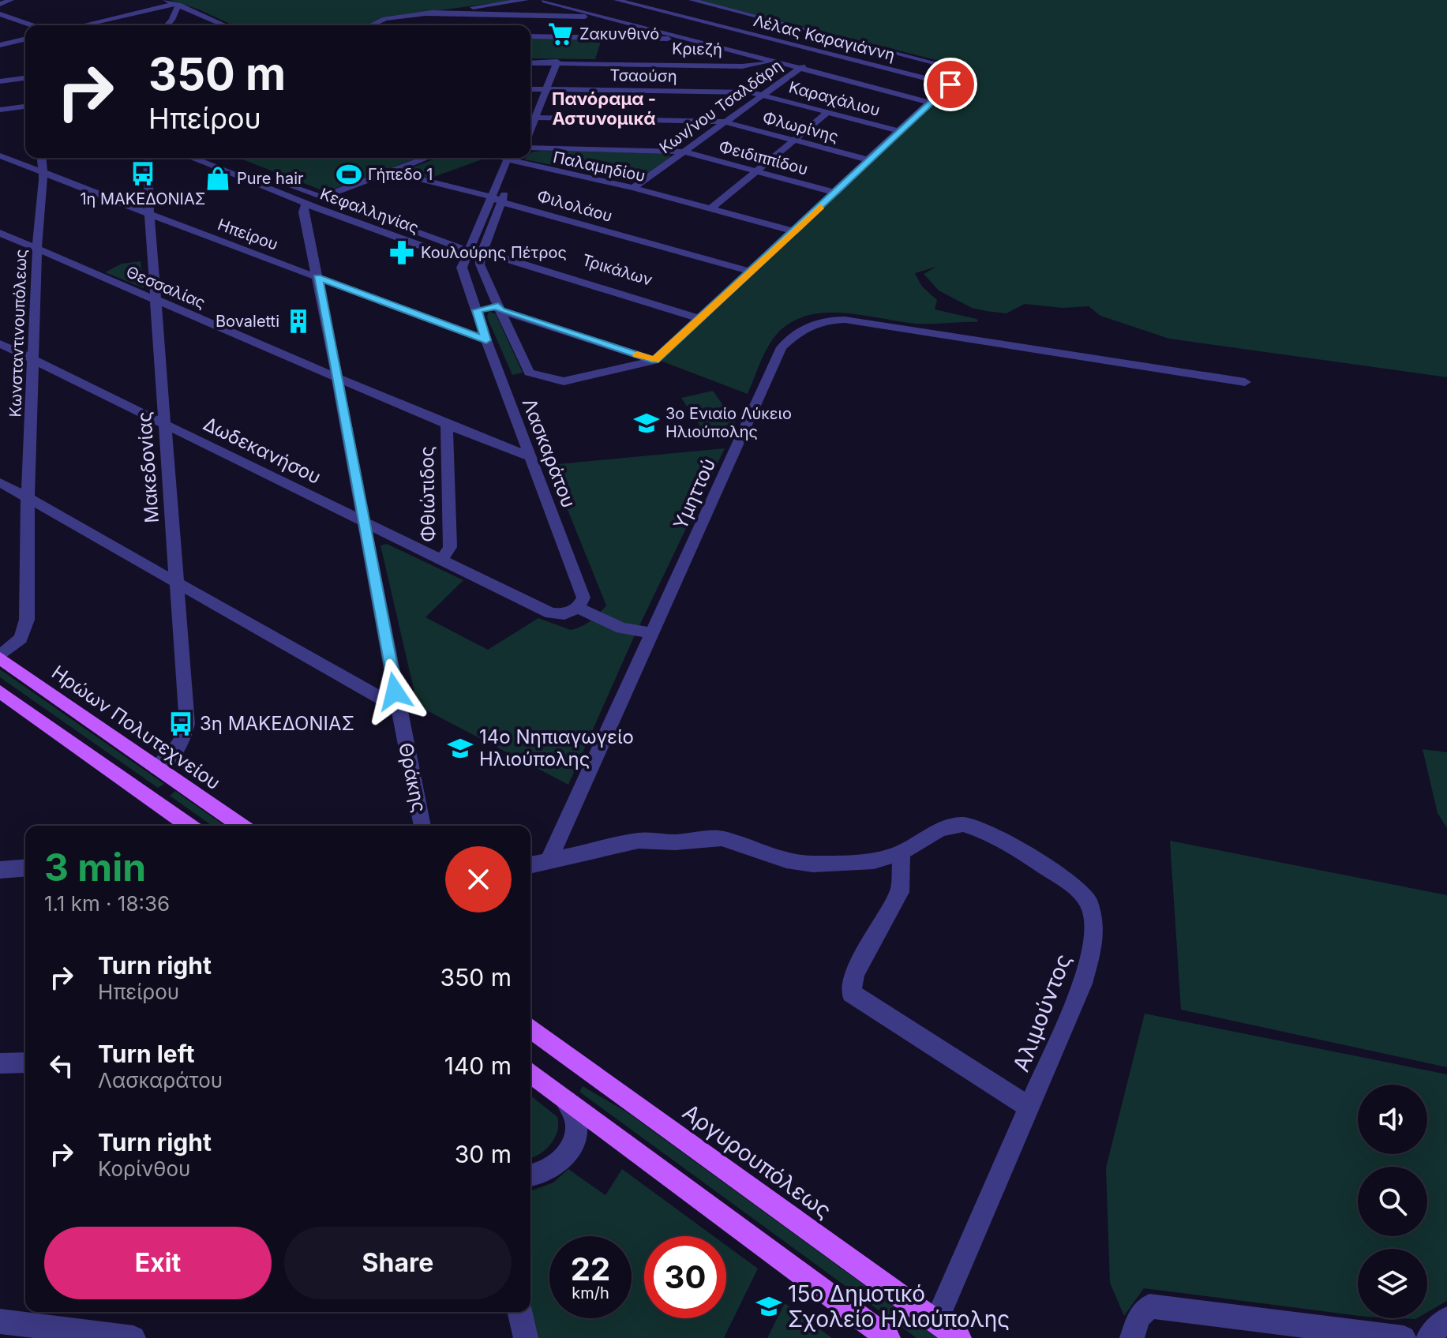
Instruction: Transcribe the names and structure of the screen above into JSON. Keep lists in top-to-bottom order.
{
  "streets": {
    "main road": ["Ηρώων Πολυτεχνείου", "Αργυρουπόλεως"],
    "street": [
      "Λέλας Καραγιάννη",
      "Κριεζή",
      "Τσαούση",
      "Καραχάλιου",
      "Κων/νου Τσαλδάρη",
      "Φλωρίνης",
      "Φειδιππίδου",
      "Παλαμηδίου",
      "Φιλολάου",
      "Κεφαλληνίας",
      "Ηπείρου",
      "Τρικάλων",
      "Θεσσαλίας",
      "Κωνσταντινουπόλεως",
      "Δωδεκανήσου",
      "Λασκαράτου",
      "Μακεδονίας",
      "Φθιώτιδος",
      "Υμηττού",
      "Θράκης",
      "Αλιμούντος"
    ]
  },
  "crossings": [
    ["Λέλας Καραγιάννη", "Κων/νου Τσαλδάρη"],
    ["Κριεζή", "Κων/νου Τσαλδάρη"],
    ["Τσαούση", "Καραχάλιου"],
    ["Τσαούση", "Κων/νου Τσαλδάρη"],
    ["Καραχάλιου", "Κων/νου Τσαλδάρη"],
    ["Κων/νου Τσαλδάρη", "Φλωρίνης"],
    ["Κων/νου Τσαλδάρη", "Φειδιππίδου"],
    ["Κων/νου Τσαλδάρη", "Παλαμηδίου"],
    ["Κεφαλληνίας", "Τρικάλων"],
    ["Κεφαλληνίας", "Λασκαράτου"],
    ["Κεφαλληνίας", "Θράκης"],
    ["Ηπείρου", "Κωνσταντινουπόλεως"],
    ["Ηπείρου", "Λασκαράτου"],
    ["Ηπείρου", "Μακεδονίας"],
    ["Ηπείρου", "Θράκης"],
    ["Τρικάλων", "Λασκαράτου"],
    ["Θεσσαλίας", "Κωνσταντινουπόλεως"],
    ["Θεσσαλίας", "Λασκαράτου"],
    ["Θεσσαλίας", "Μακεδονίας"],
    ["Θεσσαλίας", "Φθιώτιδος"],
    ["Θεσσαλίας", "Θράκης"],
    ["Κωνσταντινουπόλεως", "Δωδεκανήσου"],
    ["Κωνσταντινουπόλεως", "Ηρώων Πολυτεχνείου"],
    ["Δωδεκανήσου", "Λασκαράτου"],
    ["Δωδεκανήσου", "Μακεδονίας"],
    ["Δωδεκανήσου", "Φθιώτιδος"],
    ["Δωδεκανήσου", "Θράκης"],
    ["Μακεδονίας", "Ηρώων Πολυτεχνείου"],
    ["Υμηττού", "Αλιμούντος"],
    ["Αλιμούντος", "Αργυρουπόλεως"]
  ],
  "districts": ["Πανόραμα - Αστυνομικά"],
  "places": {
    "supermarket": ["Ζακυνθινό"],
    "bus stop": ["1η ΜΑΚΕΔΟΝΙΑΣ", "3η ΜΑΚΕΔΟΝΙΑΣ"],
    "sports": ["Γήπεδο 1"],
    "shop": ["Pure hair"],
    "pharmacy": ["Κουλούρης Πέτρος"],
    "building": ["Bovaletti"],
    "school or university": ["3ο Ενιαίο Λύκειο Ηλιούπολης", "14ο Νηπιαγωγείο Ηλιούπολης", "15ο Δημοτικό Σχολείο Ηλιούπολης"]
  },
  "page": {
    "turn": ["350 m", "Ηπείρου"],
    "heading": ["3 min", "1.1 km · 18:36"],
    "list": [
      {
        "name": "Turn right",
        "note": "Ηπείρου",
        "value": "350 m"
      },
      {
        "name": "Turn left",
        "note": "Λασκαράτου",
        "value": "140 m"
      },
      {
        "name": "Turn right",
        "note": "Κορίνθου",
        "value": "30 m"
      }
    ],
    "buttons": ["Exit", "Share"],
    "speed": "22 km/h",
    "limit": "30"
  }
}
